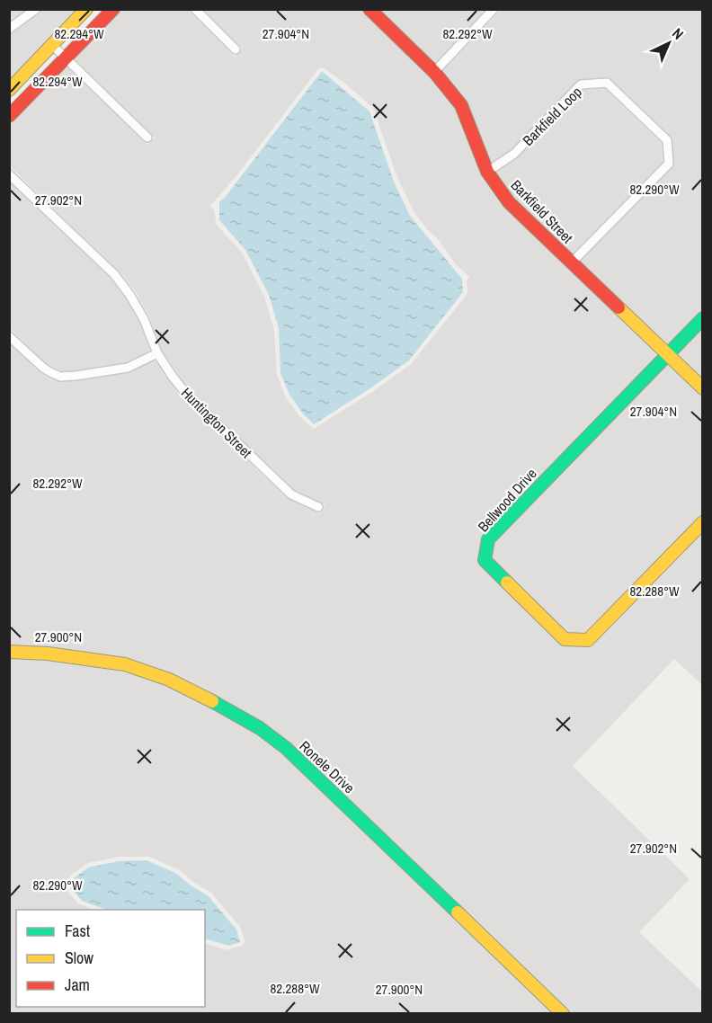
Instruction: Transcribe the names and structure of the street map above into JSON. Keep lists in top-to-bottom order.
{
  "streets": {
    "street": [
      "Barkfield Loop",
      "Barkfield Street",
      "Huntington Street",
      "Bellwood Drive",
      "Ronele Drive"
    ]
  },
  "crossings": [
    ["Barkfield Loop", "Barkfield Street"],
    ["Barkfield Street", "Bellwood Drive"]
  ],
  "legend": ["Fast", "Slow", "Jam"],
  "north": "top right",
  "coordinates": [
    "27.904°N",
    "82.294°W",
    "82.292°W",
    "82.290°W",
    "27.902°N",
    "82.288°W",
    "27.900°N"
  ]
}
